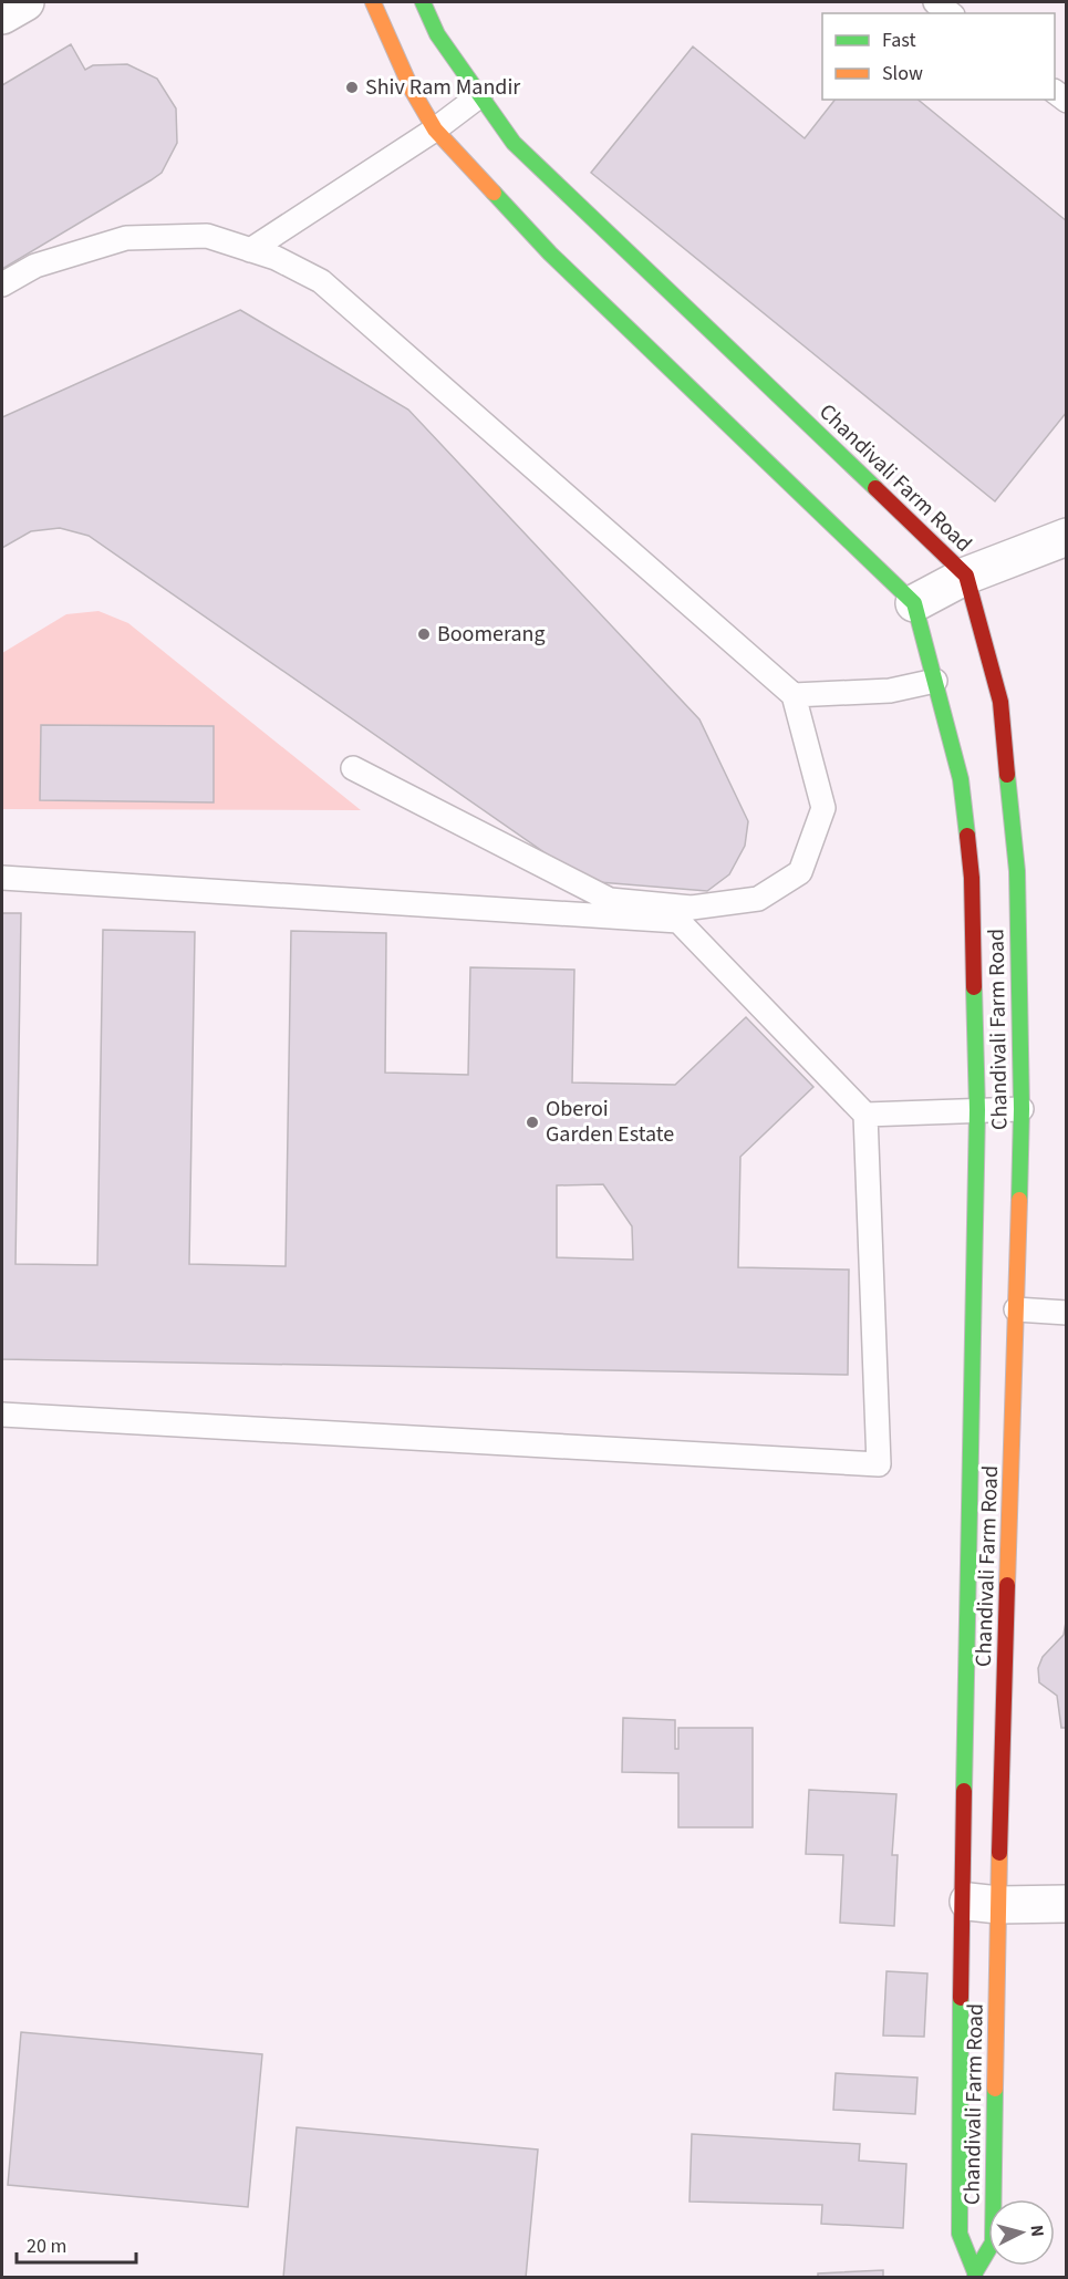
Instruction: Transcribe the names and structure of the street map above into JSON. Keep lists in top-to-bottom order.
{
  "streets": {
    "street": ["Chandivali Farm Road"]
  },
  "places": ["Shiv Ram Mandir", "Boomerang", "Oberoi Garden Estate"],
  "legend": ["Fast", "Slow"],
  "scale_bar": "20 m",
  "north": "right"
}
